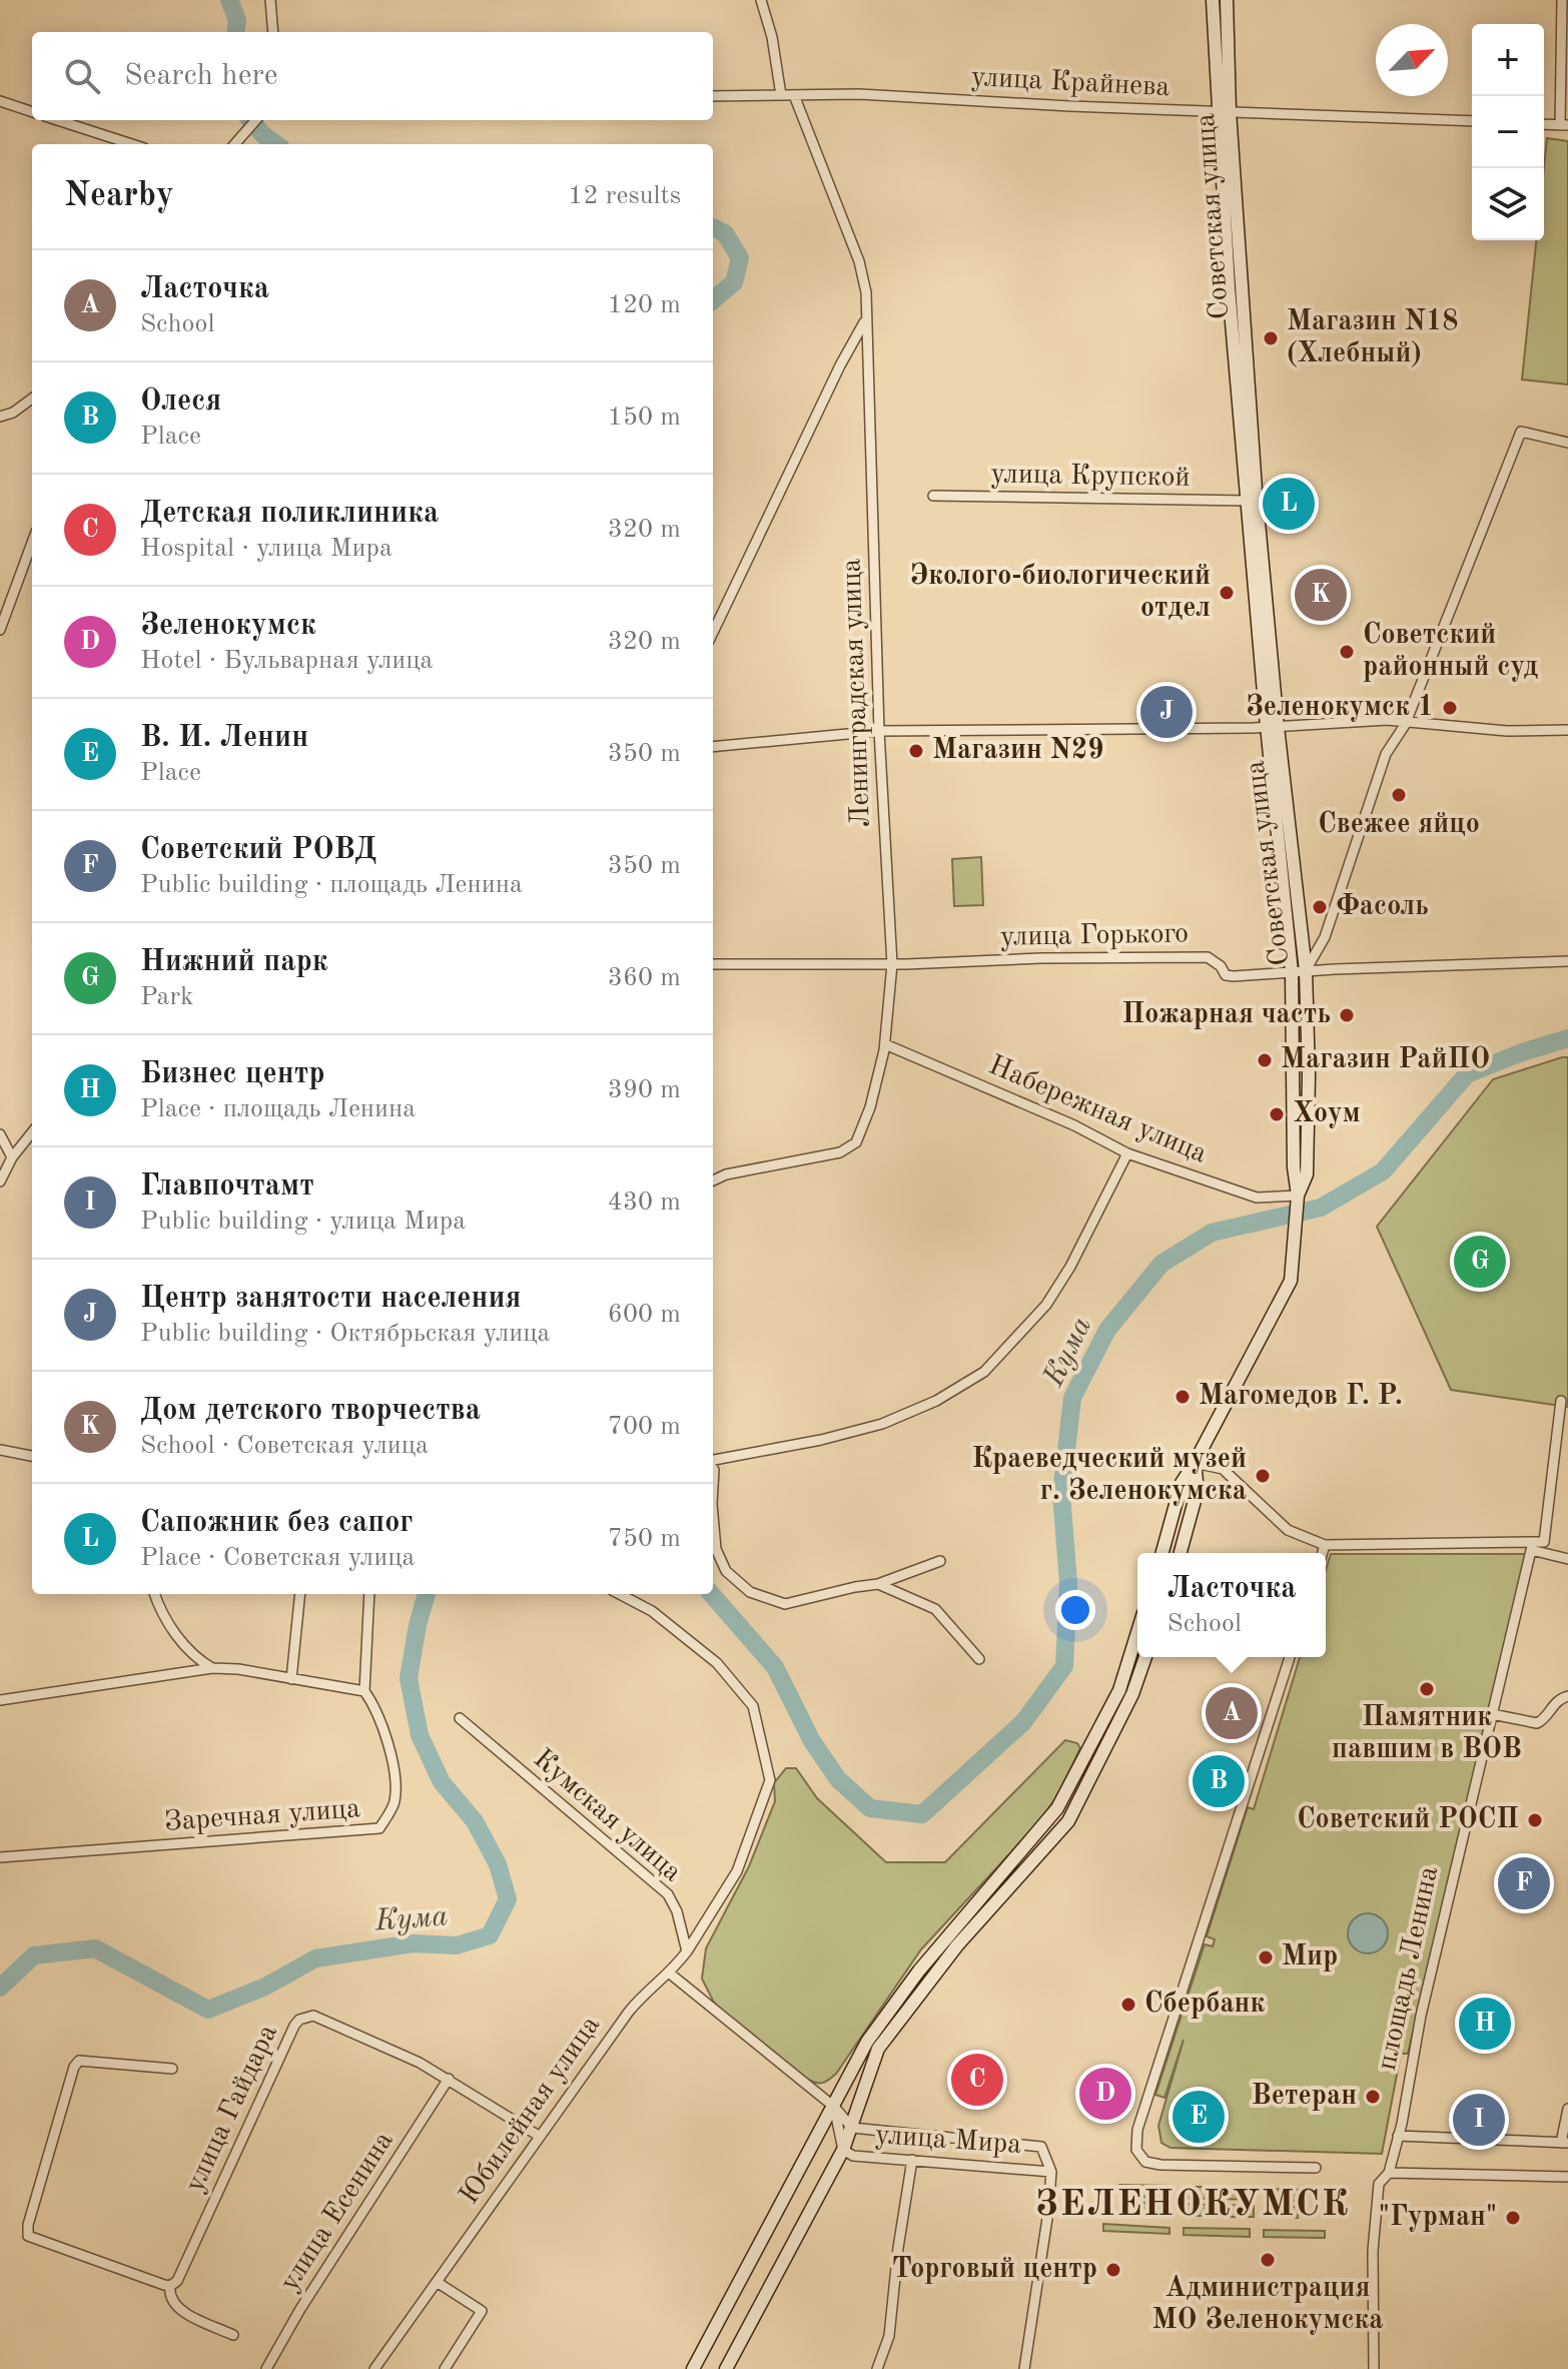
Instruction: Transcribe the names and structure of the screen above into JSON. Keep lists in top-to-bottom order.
{
  "streets": {
    "street": [
      "улица Крайнева",
      "Советская улица",
      "улица Крупской",
      "Ленинградская улица",
      "улица Горького",
      "Набережная улица",
      "Заречная улица",
      "Кумская улица",
      "площадь Ленина",
      "улица Гайдара",
      "Юбилейная улица",
      "улица Мира",
      "улица Есенина"
    ]
  },
  "crossings": [
    ["улица Крайнева", "Советская улица"],
    ["улица Крайнева", "Ленинградская улица"],
    ["Советская улица", "улица Крупской"],
    ["Советская улица", "улица Горького"],
    ["Советская улица", "Набережная улица"],
    ["Ленинградская улица", "улица Горького"],
    ["Ленинградская улица", "Набережная улица"],
    ["Кумская улица", "Юбилейная улица"],
    ["улица Гайдара", "Юбилейная улица"],
    ["улица Гайдара", "улица Есенина"]
  ],
  "districts": ["ЗЕЛЕНОКУМСК"],
  "water": ["Кума"],
  "places": [
    "Магазин N18 (Хлебный)",
    "Эколого-биологический отдел",
    "Советский районный суд",
    "Зеленокумск 1",
    "Магазин N29",
    "Свежее яйцо",
    "Фасоль",
    "Пожарная часть",
    "Магазин РайПО",
    "Хоум",
    "Магомедов Г. Р.",
    "Краеведческий музей г. Зеленокумска",
    "Памятник павшим в ВОВ",
    "Советский РОСП",
    "Мир",
    "Сбербанк",
    "Ветеран",
    "\"Гурман\"",
    "Администрация МО Зеленокумска",
    "Торговый центр"
  ],
  "north": "top right",
  "page": {
    "map_buttons": ["+", "−"],
    "search": "Search here",
    "heading": ["Nearby", "12 results"],
    "list": [
      {
        "mark": "A",
        "name": "Ласточка",
        "note": "School",
        "value": "120 m"
      },
      {
        "mark": "B",
        "name": "Олеся",
        "note": "Place",
        "value": "150 m"
      },
      {
        "mark": "C",
        "name": "Детская поликлиника",
        "note": "Hospital · улица Мира",
        "value": "320 m"
      },
      {
        "mark": "D",
        "name": "Зеленокумск",
        "note": "Hotel · Бульварная улица",
        "value": "320 m"
      },
      {
        "mark": "E",
        "name": "В. И. Ленин",
        "note": "Place",
        "value": "350 m"
      },
      {
        "mark": "F",
        "name": "Советский РОВД",
        "note": "Public building · площадь Ленина",
        "value": "350 m"
      },
      {
        "mark": "G",
        "name": "Нижний парк",
        "note": "Park",
        "value": "360 m"
      },
      {
        "mark": "H",
        "name": "Бизнес центр",
        "note": "Place · площадь Ленина",
        "value": "390 m"
      },
      {
        "mark": "I",
        "name": "Главпочтамт",
        "note": "Public building · улица Мира",
        "value": "430 m"
      },
      {
        "mark": "J",
        "name": "Центр занятости населения",
        "note": "Public building · Октябрьская улица",
        "value": "600 m"
      },
      {
        "mark": "K",
        "name": "Дом детского творчества",
        "note": "School · Советская улица",
        "value": "700 m"
      },
      {
        "mark": "L",
        "name": "Сапожник без сапог",
        "note": "Place · Советская улица",
        "value": "750 m"
      }
    ],
    "pins": [
      "L",
      "K",
      "J",
      "G",
      "A",
      "B",
      "F",
      "H",
      "C",
      "D",
      "E",
      "I"
    ],
    "popup": ["Ласточка", "School"]
  }
}
